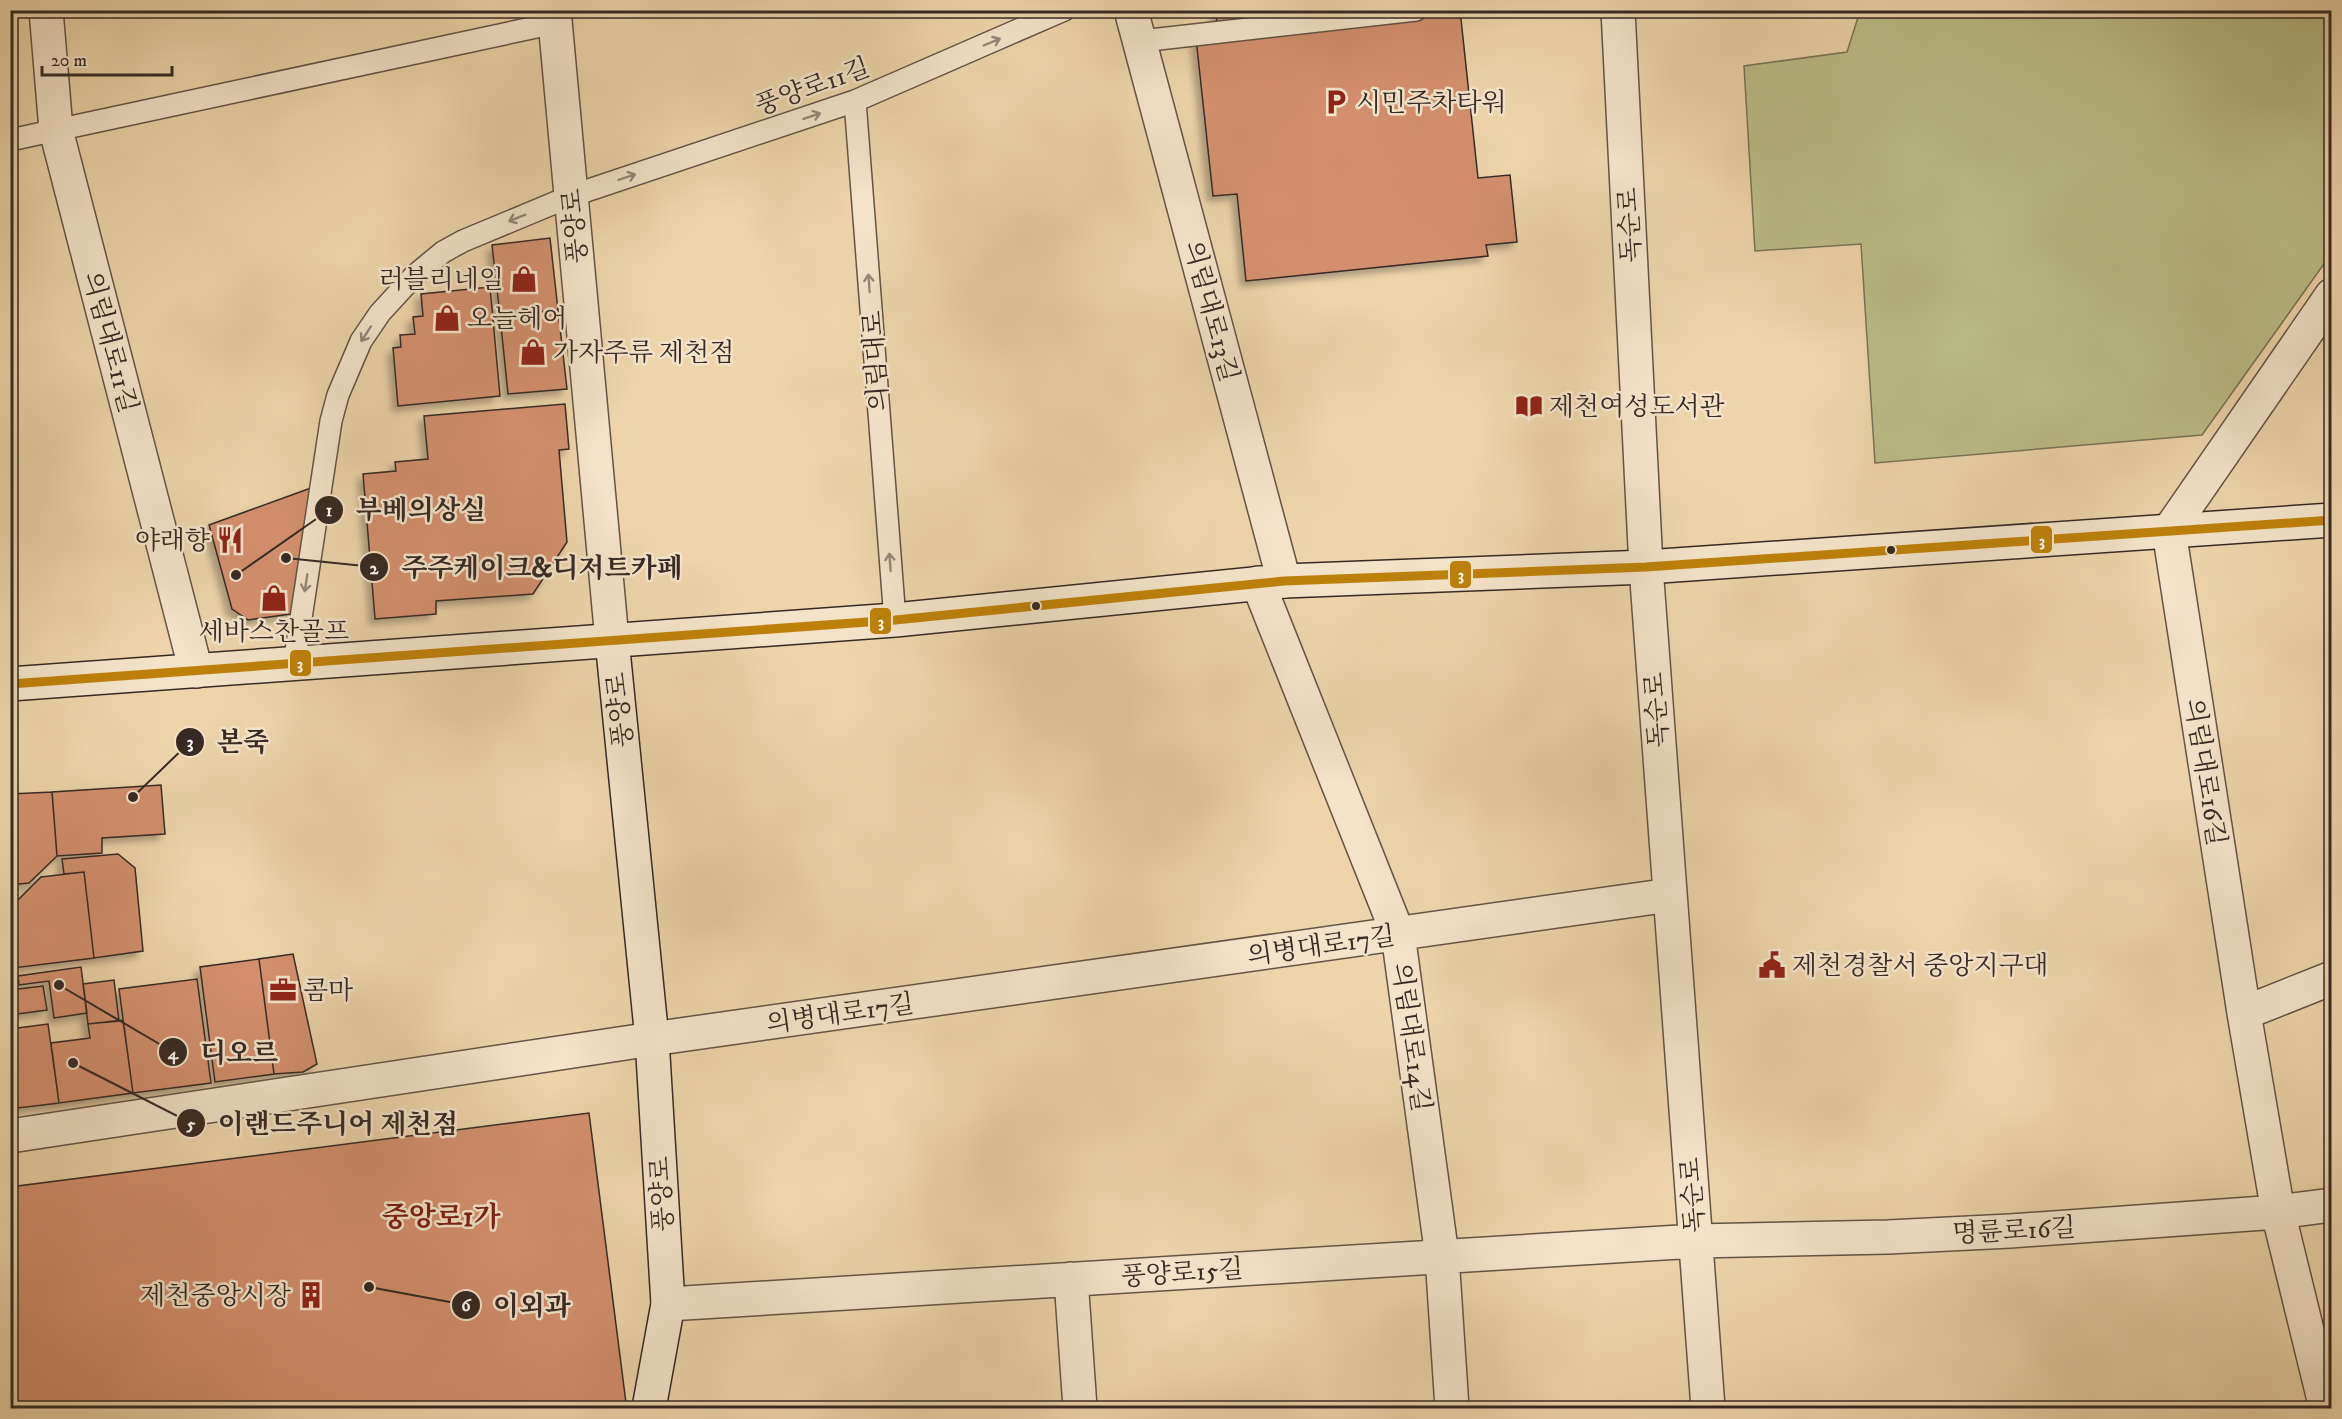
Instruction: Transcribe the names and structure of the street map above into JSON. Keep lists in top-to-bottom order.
{
  "streets": {
    "street": [
      "독순로",
      "풍양로",
      "의림대로13길",
      "의림대로11길",
      "의림대로16길",
      "의병대로17길",
      "의림대로14길",
      "명륜로16길",
      "풍양로15길"
    ],
    "lane": ["풍양로11길", "의림대로"]
  },
  "crossings": [
    ["풍양로11길", "풍양로"],
    ["풍양로11길", "의림대로"],
    ["독순로", "의병대로17길"],
    ["독순로", "명륜로16길"],
    ["독순로", "풍양로15길"],
    ["풍양로", "의병대로17길"],
    ["풍양로", "풍양로15길"],
    ["의림대로13길", "의림대로14길"],
    ["의림대로16길", "명륜로16길"],
    ["의병대로17길", "의림대로14길"],
    ["의림대로14길", "풍양로15길"],
    ["명륜로16길", "풍양로15길"]
  ],
  "one_way": ["의림대로"],
  "districts": ["중앙로1가"],
  "places": {
    "parking": ["시민주차타워"],
    "shop": [
      "러블리네일",
      "오늘헤어",
      "가자주류 제천점",
      "세바스찬골프"
    ],
    "library": ["제천여성도서관"],
    "restaurant": ["야래향"],
    "other": [
      "주주케이크&디저트카페",
      "부베의상실",
      "본죽",
      "디오르",
      "이랜드주니어 제천점",
      "이외과"
    ],
    "public building": ["제천경찰서 중앙지구대"],
    "office": ["콤마"],
    "building": ["제천중앙시장"]
  },
  "lines": ["transit line 3"],
  "scale_bar": "20 m"
}
